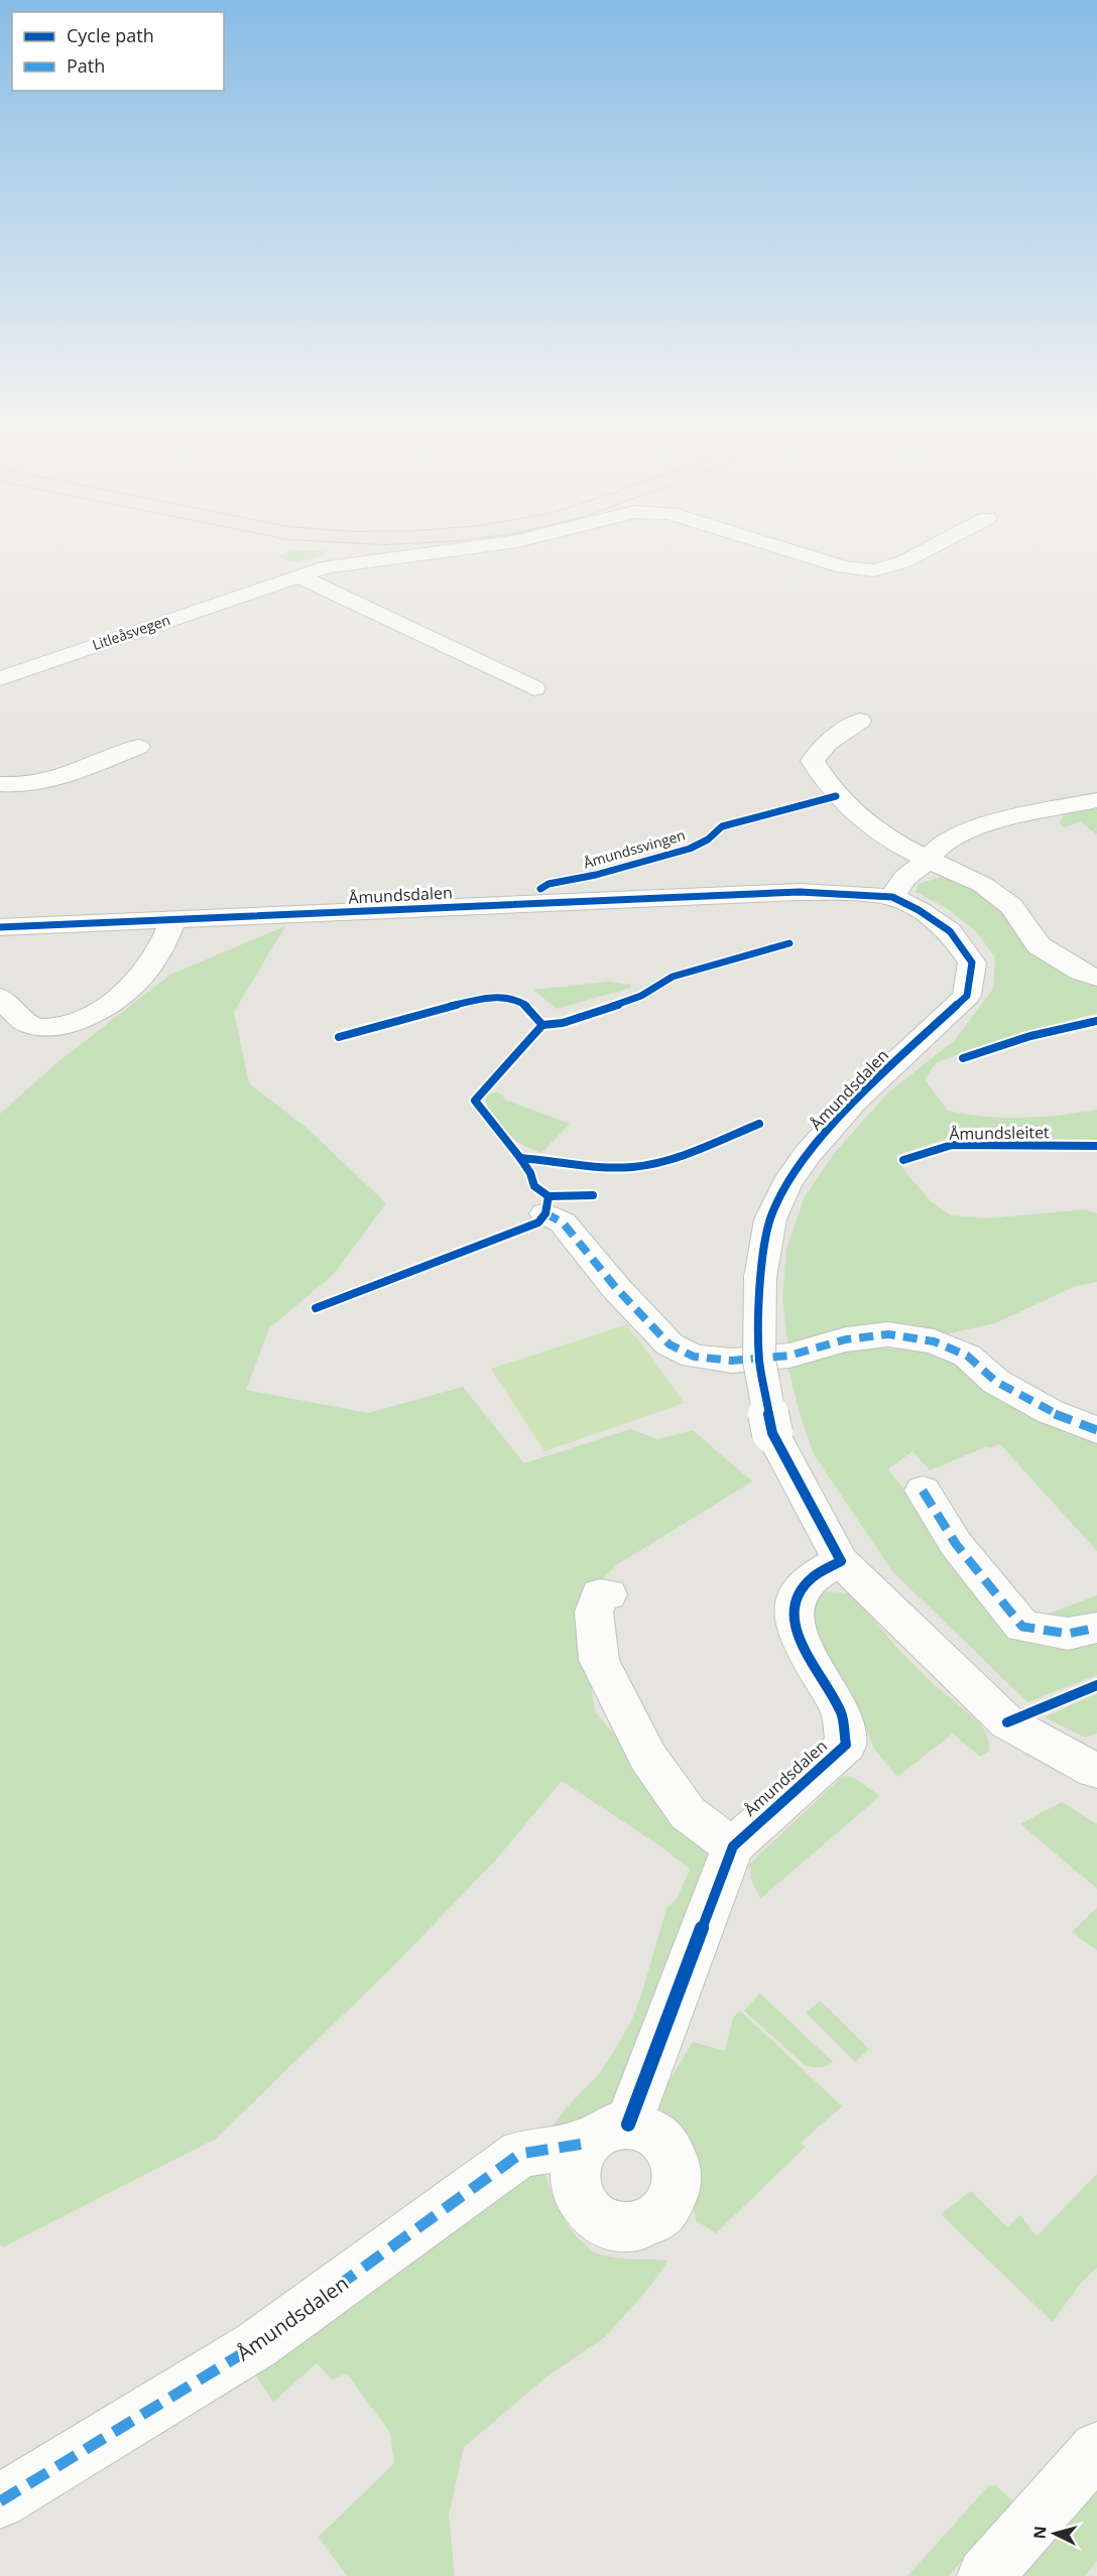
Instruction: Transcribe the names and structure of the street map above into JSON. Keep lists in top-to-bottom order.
{
  "streets": {
    "street": ["Litleåsvegen", "Åmundsdalen"],
    "cycle path": ["Åmundssvingen", "Åmundsleitet"]
  },
  "legend": ["Cycle path", "Path"],
  "north": "left"
}
